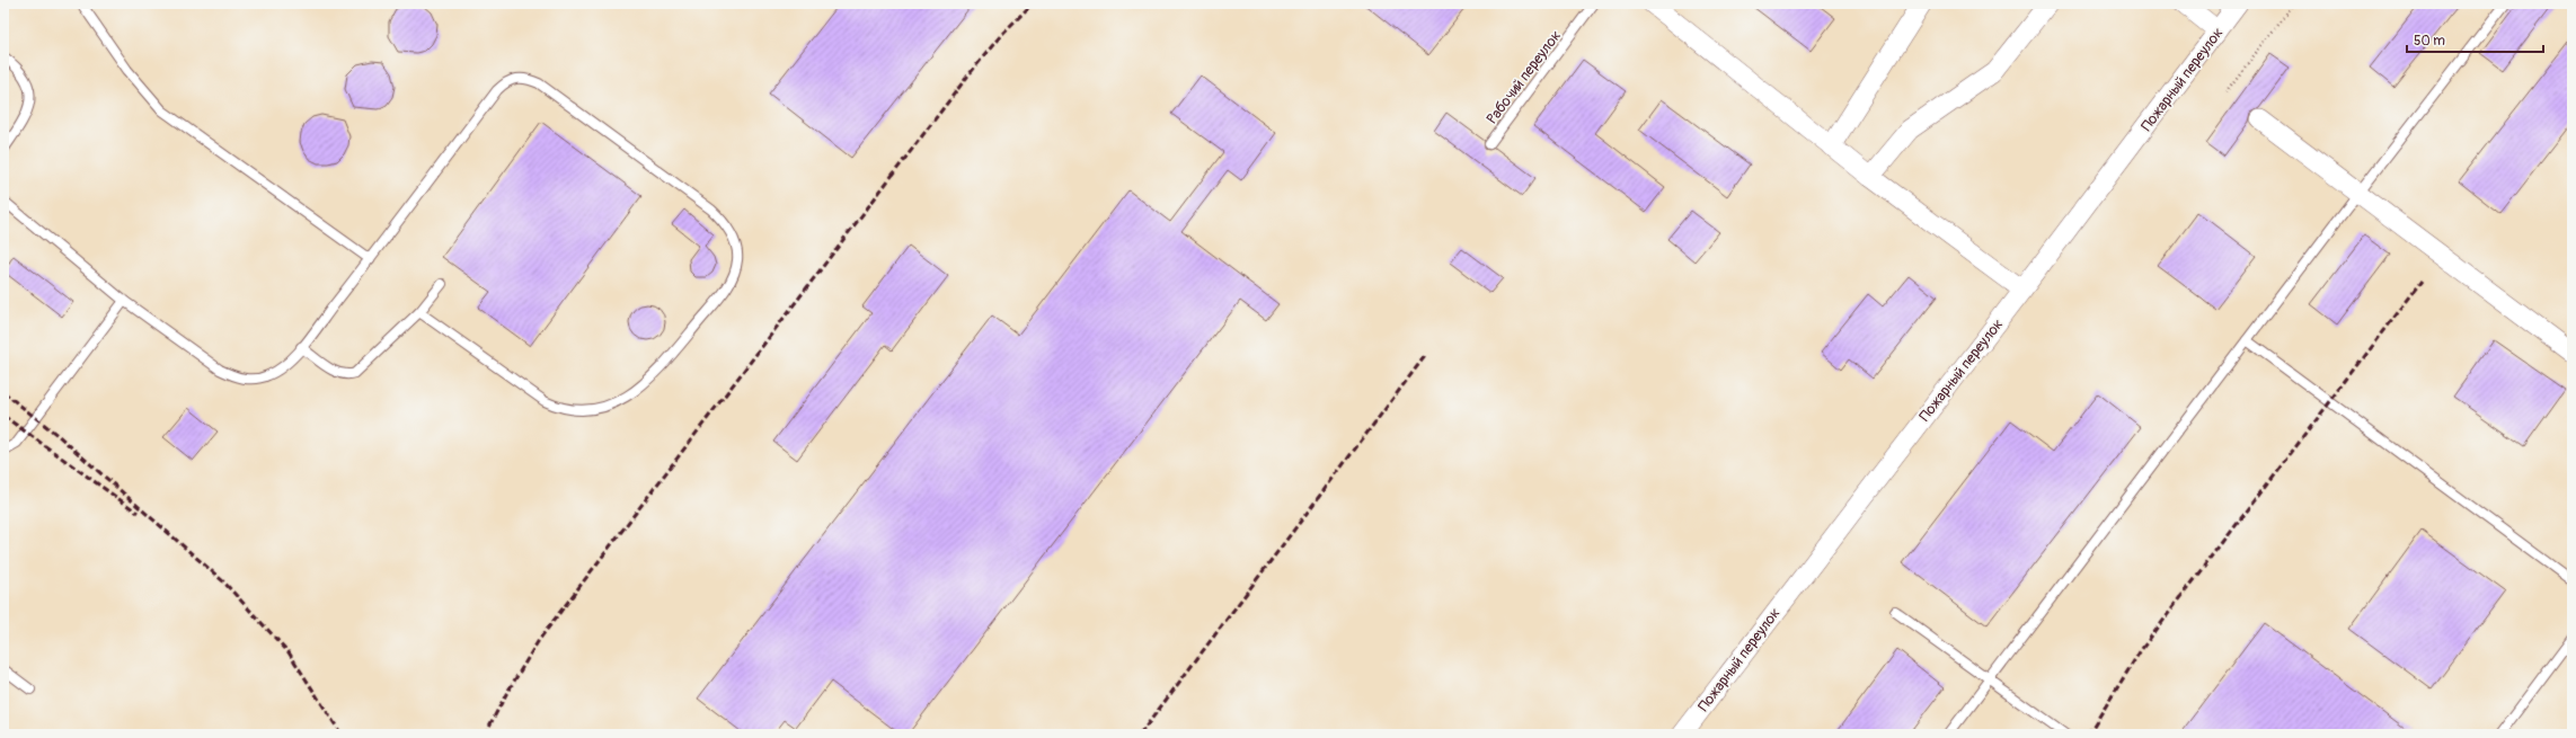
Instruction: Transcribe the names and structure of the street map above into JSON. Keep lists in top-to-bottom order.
{
  "streets": {
    "street": ["Пожарный переулок"],
    "lane": ["Рабочий переулок"]
  },
  "scale_bar": "50 m"
}
